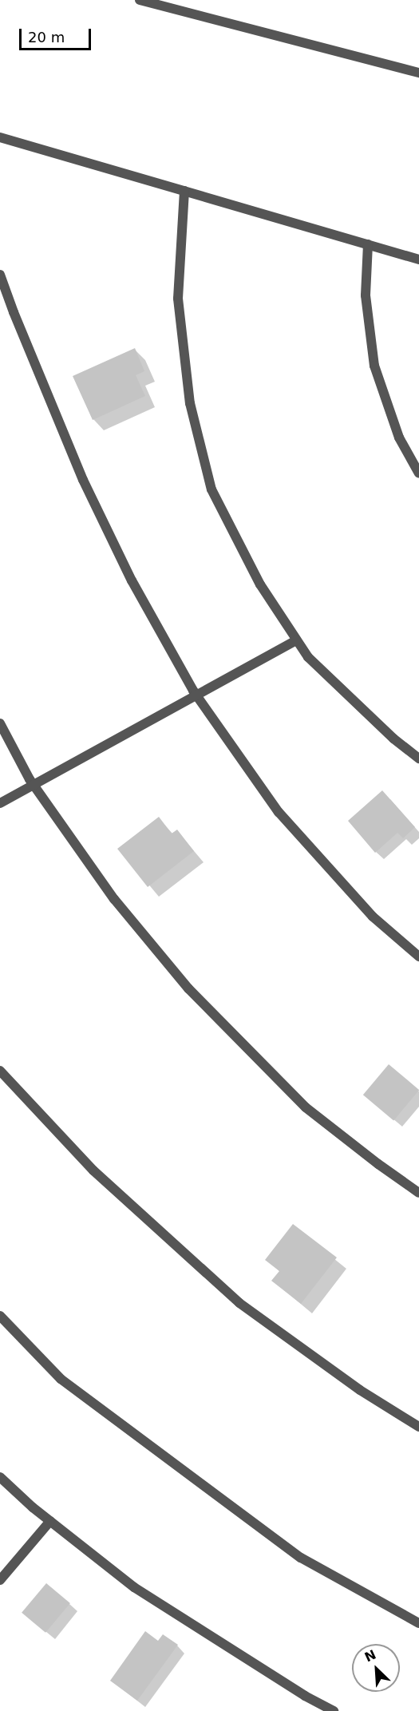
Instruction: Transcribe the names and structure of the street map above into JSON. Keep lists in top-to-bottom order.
{
  "scale_bar": "20 m",
  "north": "top left"
}
